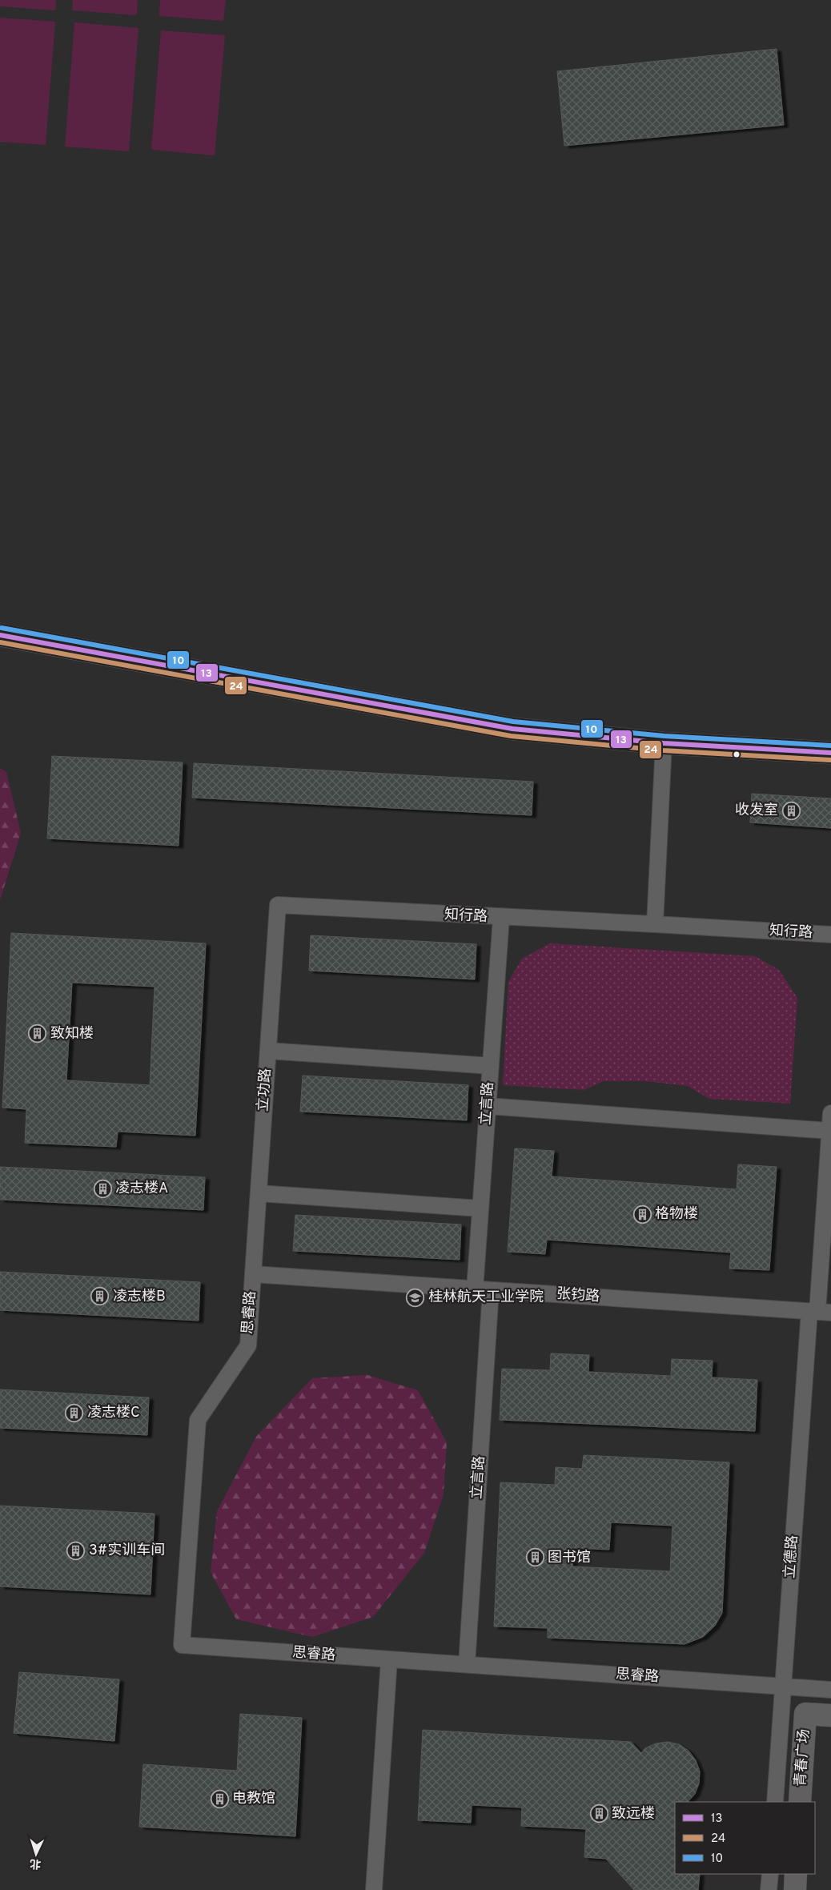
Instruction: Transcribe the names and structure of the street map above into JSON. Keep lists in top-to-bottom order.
{
  "streets": {
    "main road": ["青春广场"],
    "lane": [
      "知行路",
      "立功路",
      "立言路",
      "张钧路",
      "思睿路",
      "立德路"
    ]
  },
  "crossings": [
    ["知行路", "立功路"],
    ["知行路", "立言路"],
    ["立功路", "张钧路"],
    ["立功路", "思睿路"],
    ["立言路", "张钧路"],
    ["立言路", "思睿路"],
    ["张钧路", "思睿路"],
    ["张钧路", "立德路"],
    ["思睿路", "立德路"]
  ],
  "places": {
    "building": [
      "收发室",
      "致知楼",
      "凌志楼A",
      "格物楼",
      "凌志楼B",
      "凌志楼C",
      "3#实训车间",
      "图书馆",
      "电教馆",
      "致远楼"
    ],
    "school or university": ["桂林航天工业学院"]
  },
  "lines": ["transit line 10", "transit line 13", "transit line 24"],
  "legend": ["13", "24", "10"],
  "north": "bottom"
}
